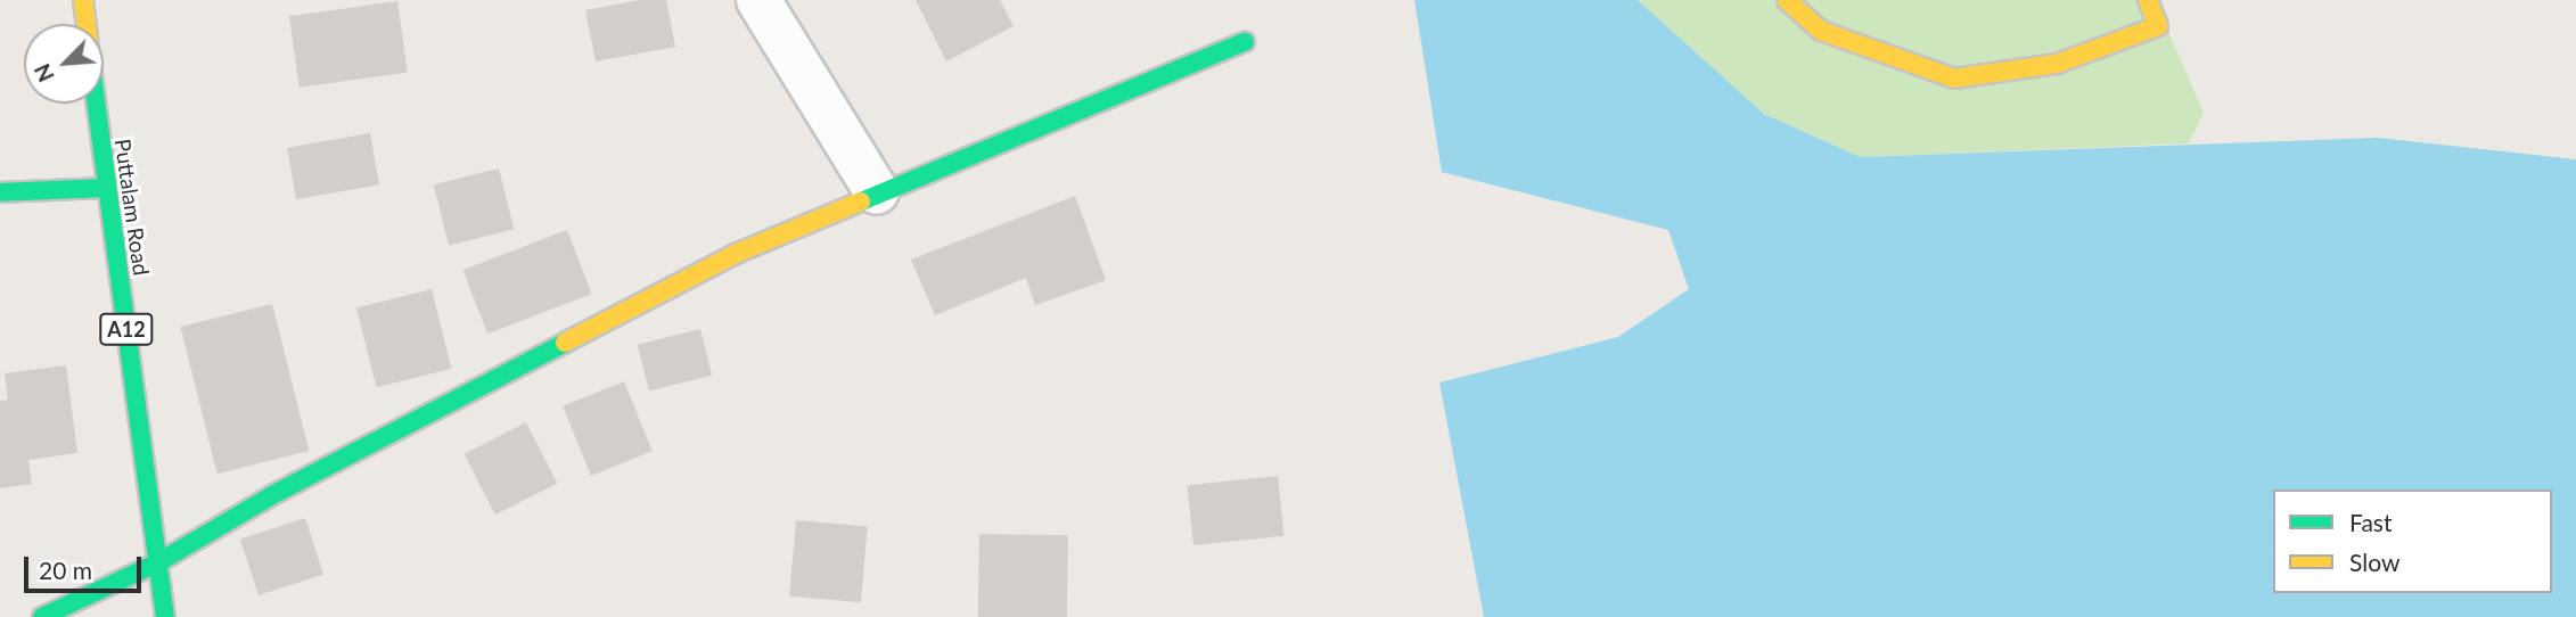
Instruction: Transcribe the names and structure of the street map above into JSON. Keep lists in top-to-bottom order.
{
  "streets": {
    "main road": ["Puttalam Road", "A12"]
  },
  "legend": ["Fast", "Slow"],
  "scale_bar": "20 m",
  "north": "bottom left"
}
